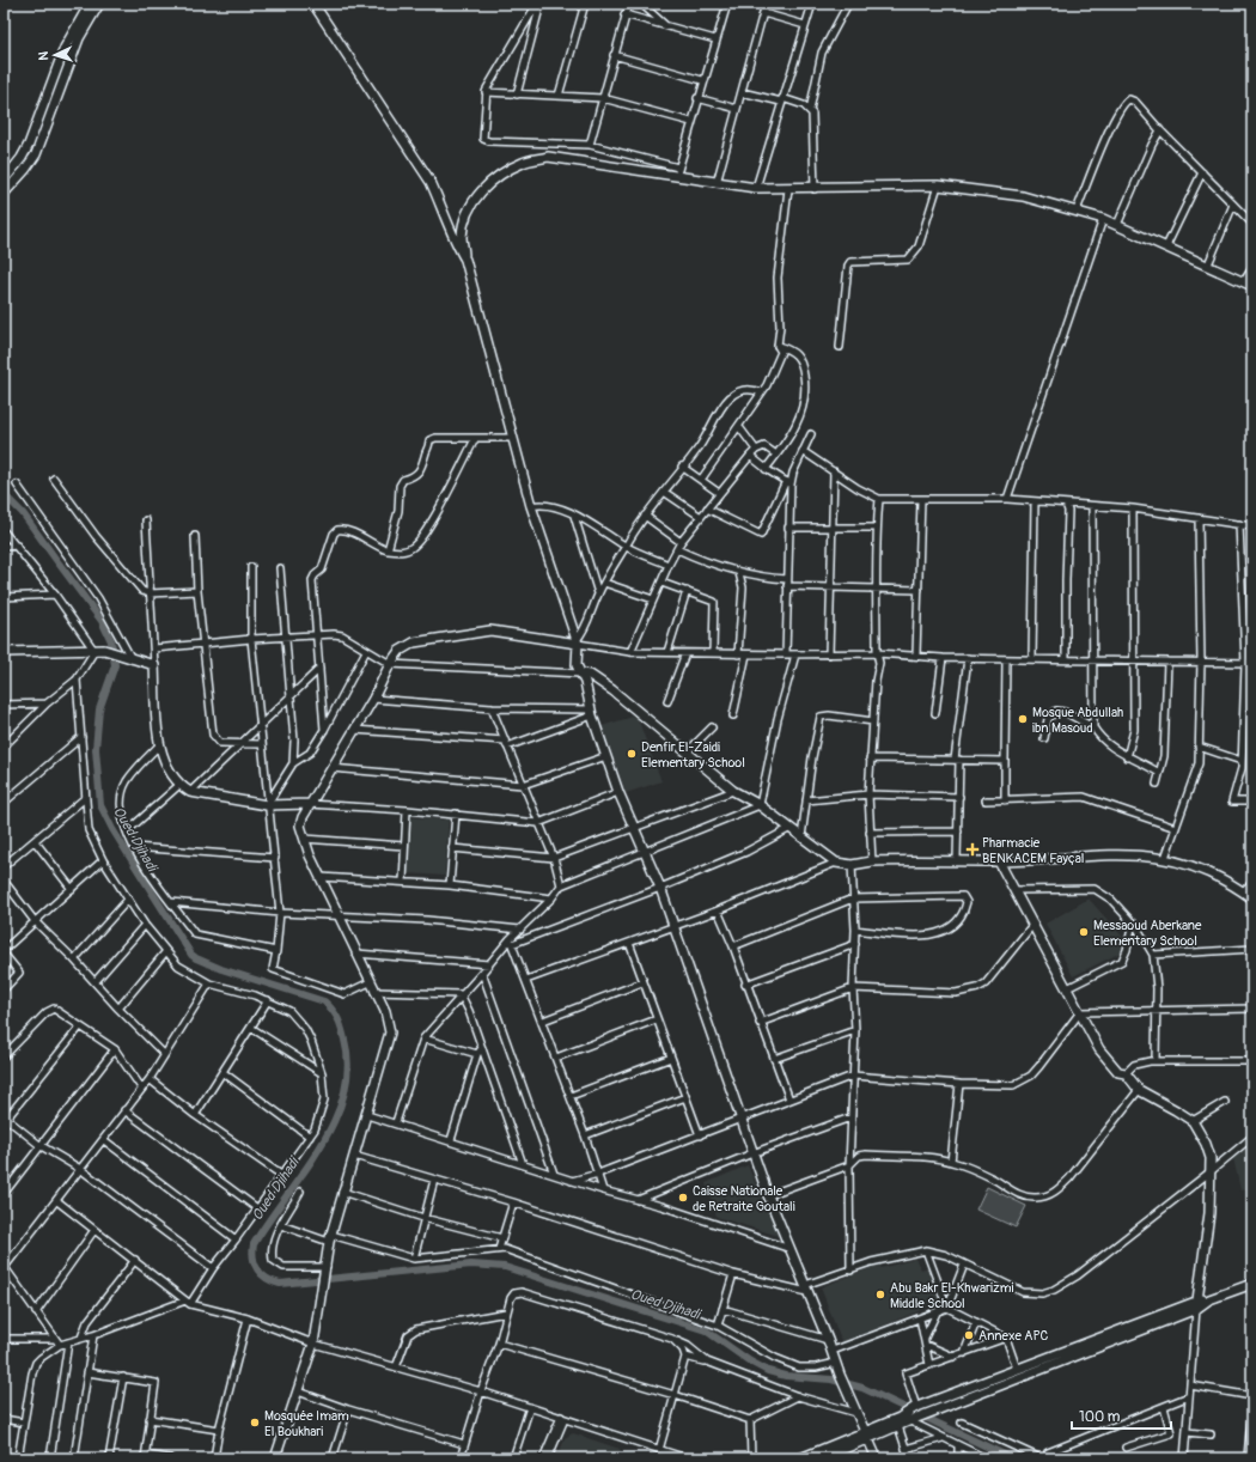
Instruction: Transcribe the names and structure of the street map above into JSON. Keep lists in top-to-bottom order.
{
  "water": ["Oued Djihadi"],
  "places": {
    "other": [
      "Mosque Abdullah ibn Masoud",
      "Denfir El-Zaidi Elementary School",
      "Messaoud Aberkane Elementary School",
      "Caisse Nationale de Retraite Goutali",
      "Abu Bakr El-Khwarizmi Middle School",
      "Annexe APC",
      "Mosquée Imam El Boukhari"
    ],
    "health": ["Pharmacie BENKACEM Fayçal"]
  },
  "scale_bar": "100 m",
  "north": "left"
}
